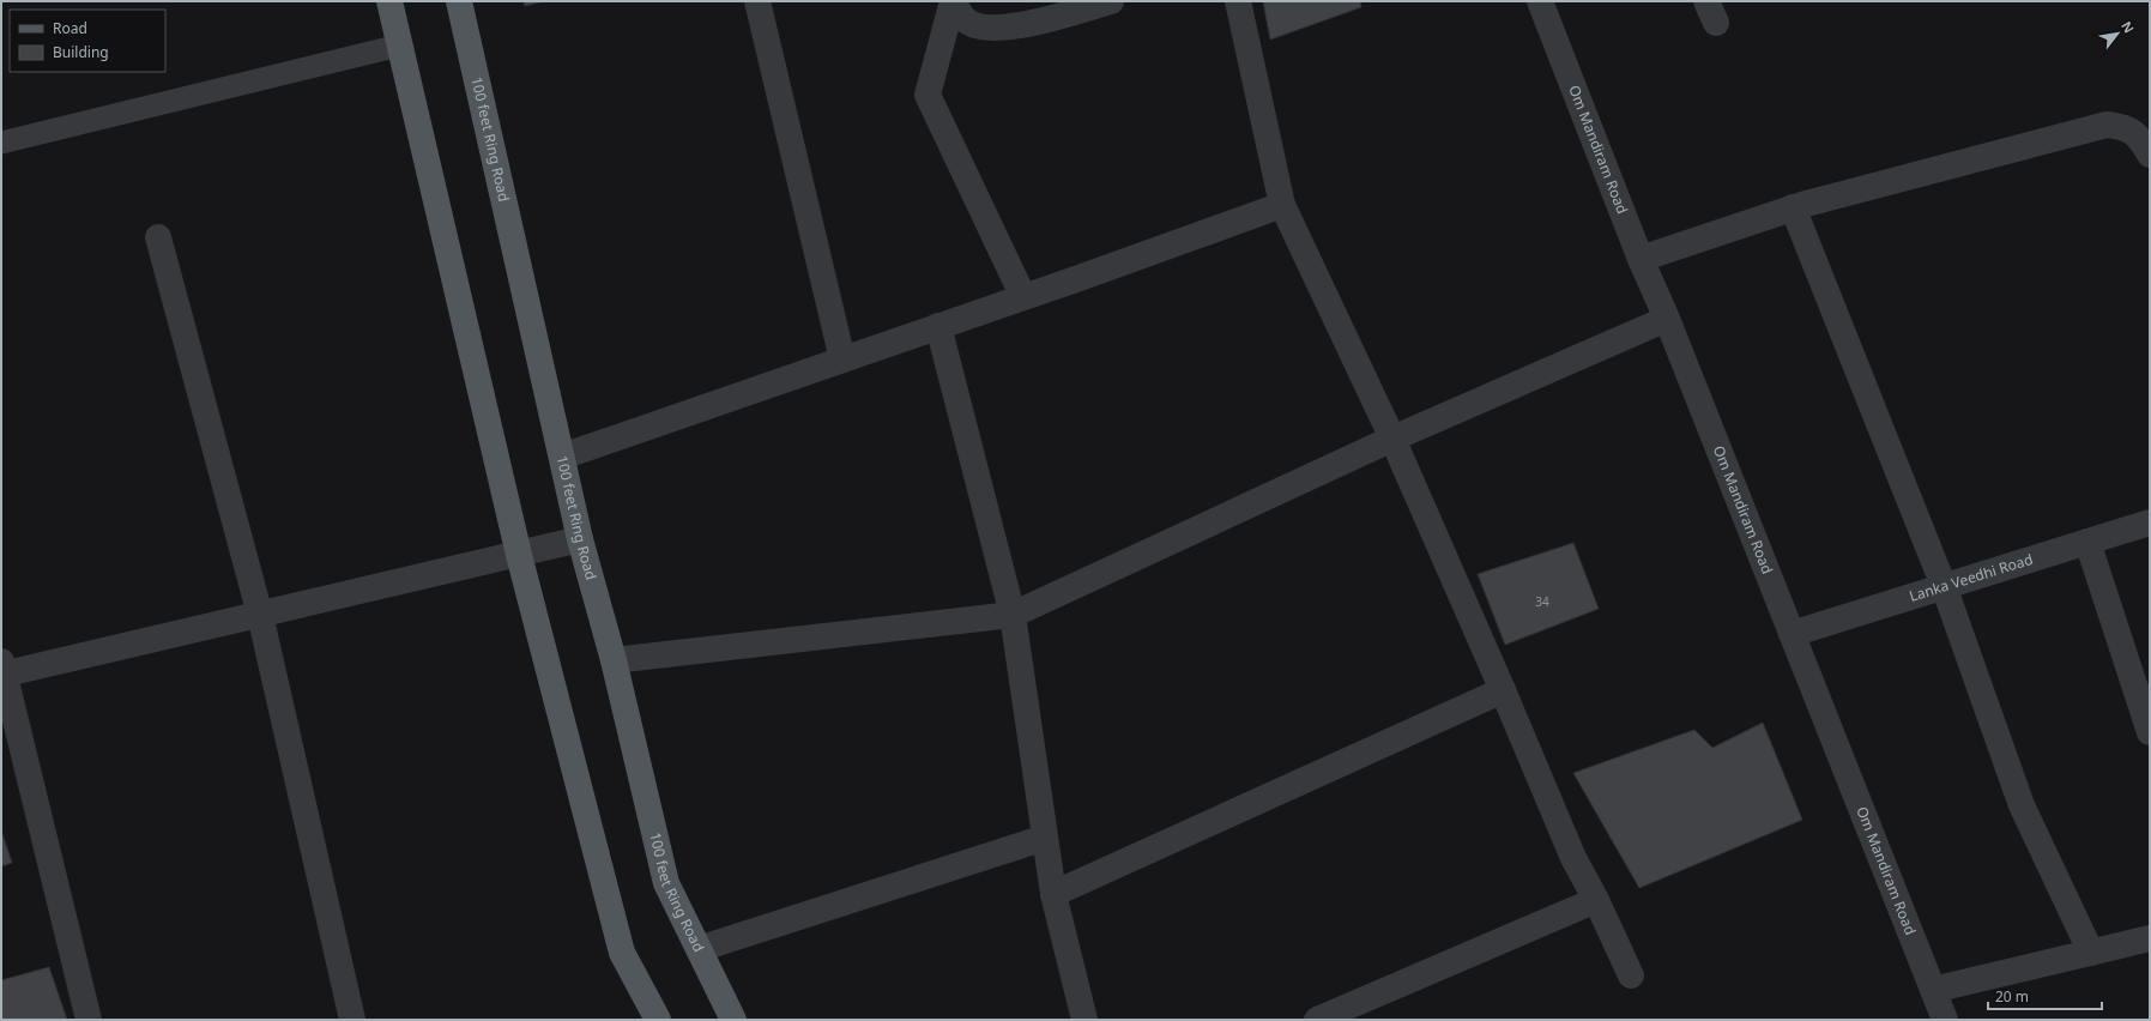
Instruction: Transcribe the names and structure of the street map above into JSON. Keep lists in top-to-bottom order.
{
  "streets": {
    "main road": ["100 feet Ring Road"],
    "street": ["Om Mandiram Road", "Lanka Veedhi Road"]
  },
  "crossings": [
    ["Om Mandiram Road", "Lanka Veedhi Road"]
  ],
  "house_numbers": ["34"],
  "legend": ["Road", "Building"],
  "scale_bar": "20 m",
  "north": "top right"
}
